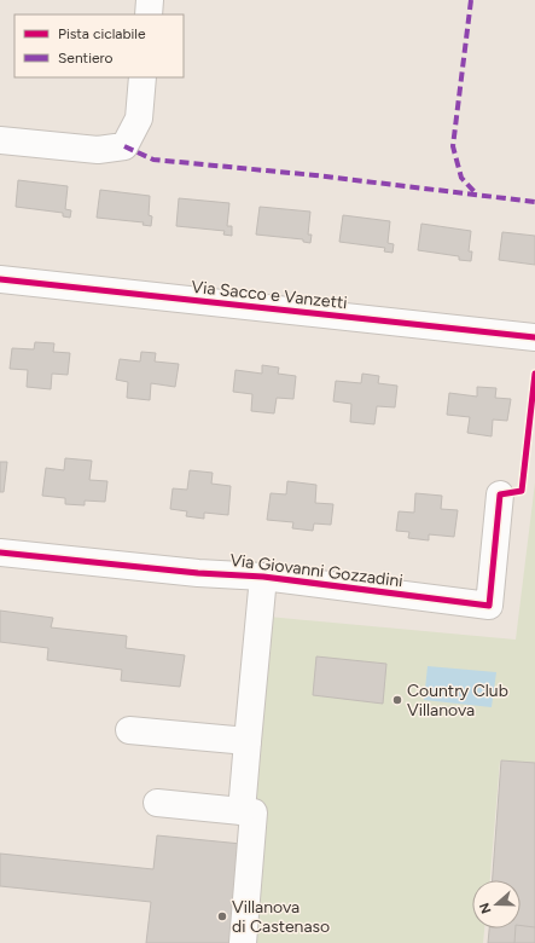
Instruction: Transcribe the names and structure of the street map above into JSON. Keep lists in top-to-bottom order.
{
  "streets": {
    "street": ["Via Sacco e Vanzetti", "Via Giovanni Gozzadini"]
  },
  "places": ["Country Club Villanova", "Villanova di Castenaso"],
  "legend": ["Pista ciclabile", "Sentiero"],
  "north": "left"
}
